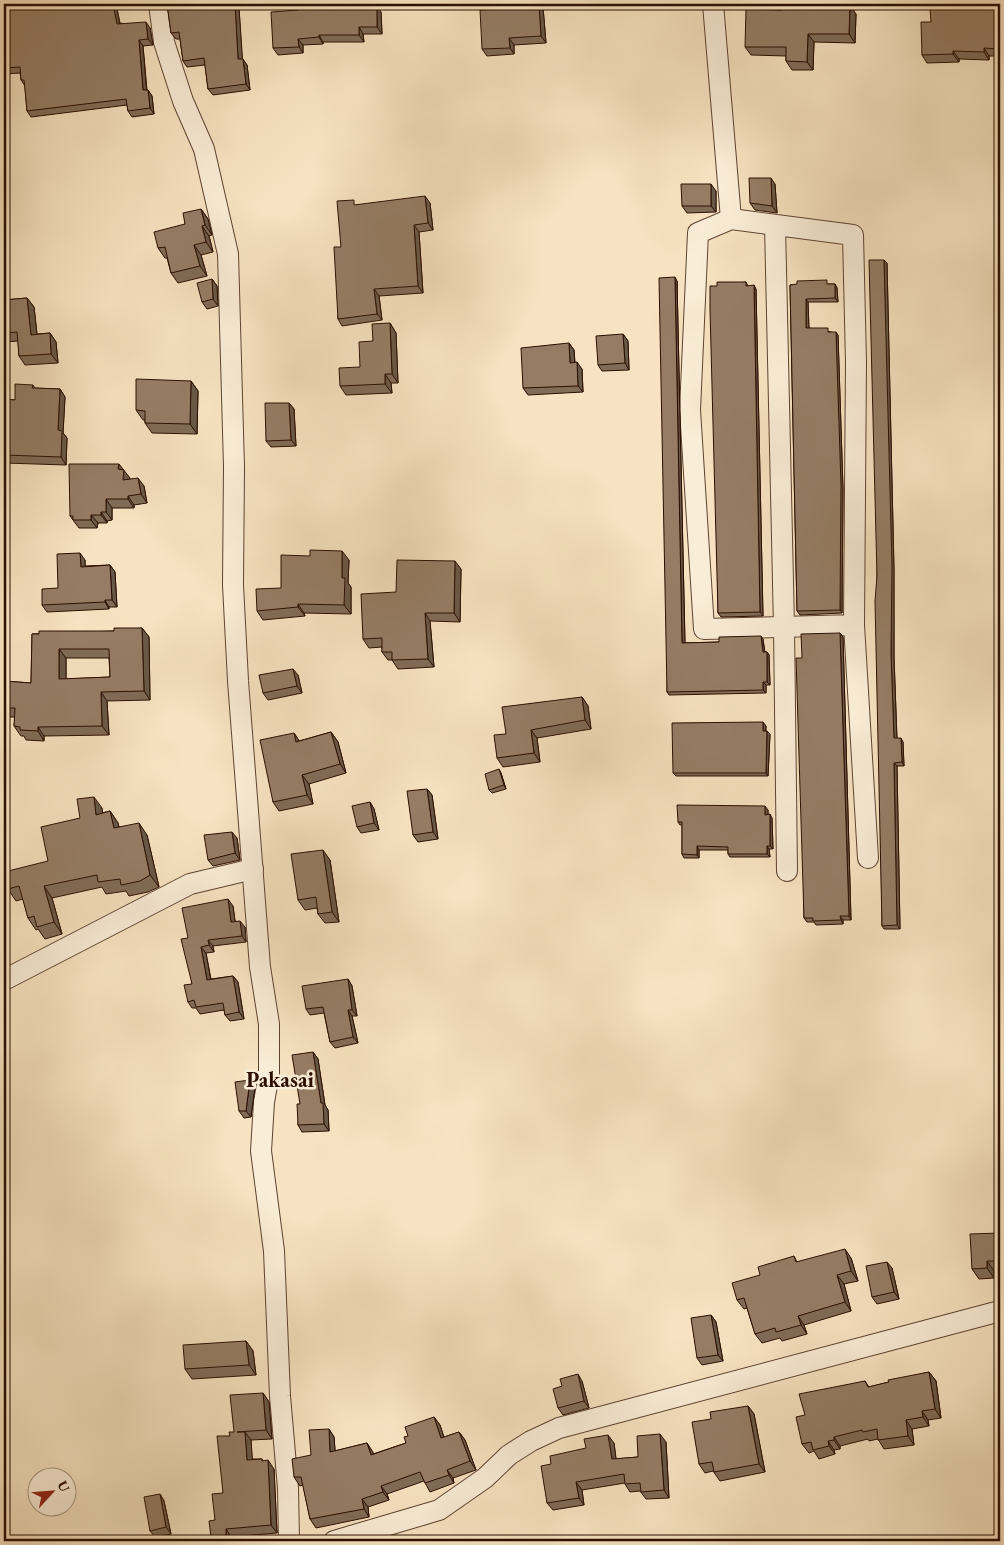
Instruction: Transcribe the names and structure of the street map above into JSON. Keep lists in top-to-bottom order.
{
  "districts": ["Pakasai"],
  "north": "top right"
}
